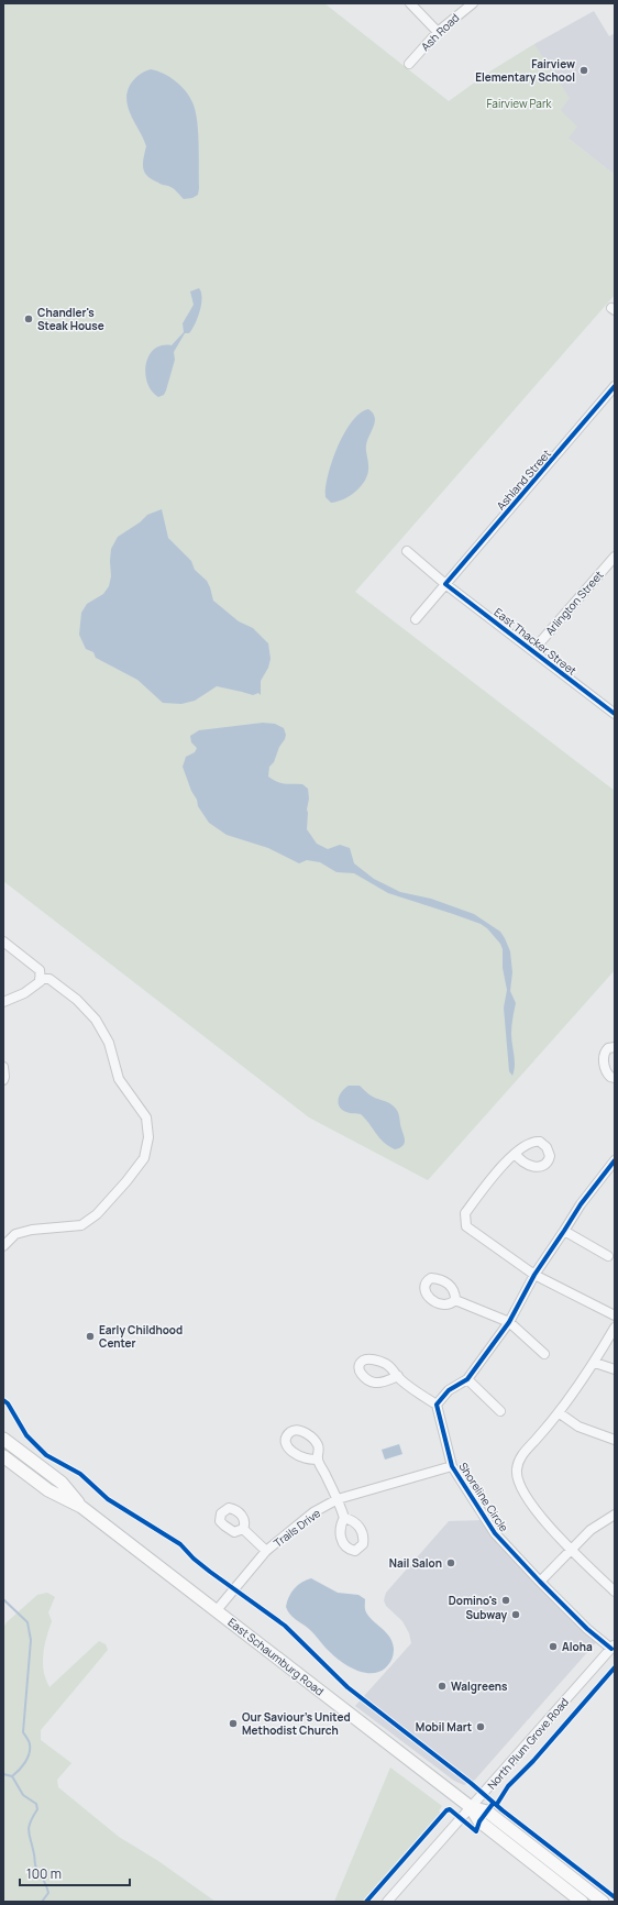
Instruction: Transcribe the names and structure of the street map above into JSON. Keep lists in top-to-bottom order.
{
  "streets": {
    "main road": ["East Schaumburg Road"],
    "street": [
      "Ash Road",
      "Ashland Street",
      "Arlington Street",
      "East Thacker Street",
      "Shoreline Circle",
      "Trails Drive",
      "North Plum Grove Road"
    ]
  },
  "crossings": [
    ["Ashland Street", "East Thacker Street"],
    ["Arlington Street", "East Thacker Street"],
    ["Shoreline Circle", "Trails Drive"],
    ["Shoreline Circle", "North Plum Grove Road"],
    ["Trails Drive", "East Schaumburg Road"],
    ["East Schaumburg Road", "North Plum Grove Road"]
  ],
  "parks": ["Fairview Park"],
  "places": [
    "Fairview Elementary School",
    "Chandler's Steak House",
    "Early Childhood Center",
    "Nail Salon",
    "Domino's",
    "Subway",
    "Aloha",
    "Walgreens",
    "Our Saviour's United Methodist Church",
    "Mobil Mart"
  ],
  "scale_bar": "100 m"
}
